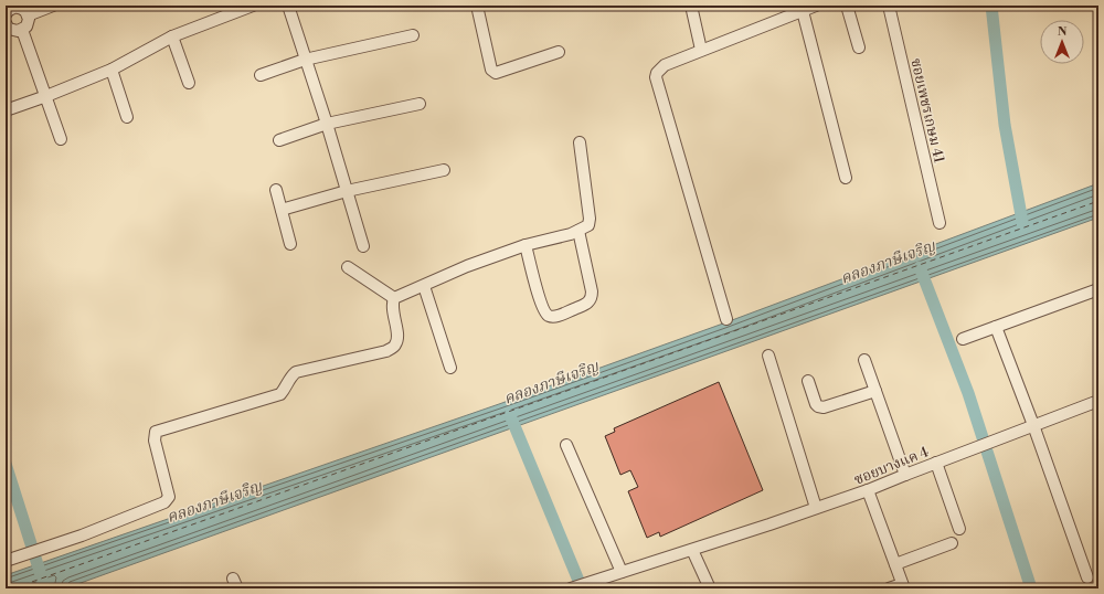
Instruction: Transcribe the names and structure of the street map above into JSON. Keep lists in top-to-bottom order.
{
  "streets": {
    "street": ["ซอยเพชรเกษม 41", "ซอยบางแค 4"]
  },
  "water": ["คลองภาษีเจริญ"],
  "north": "top"
}
